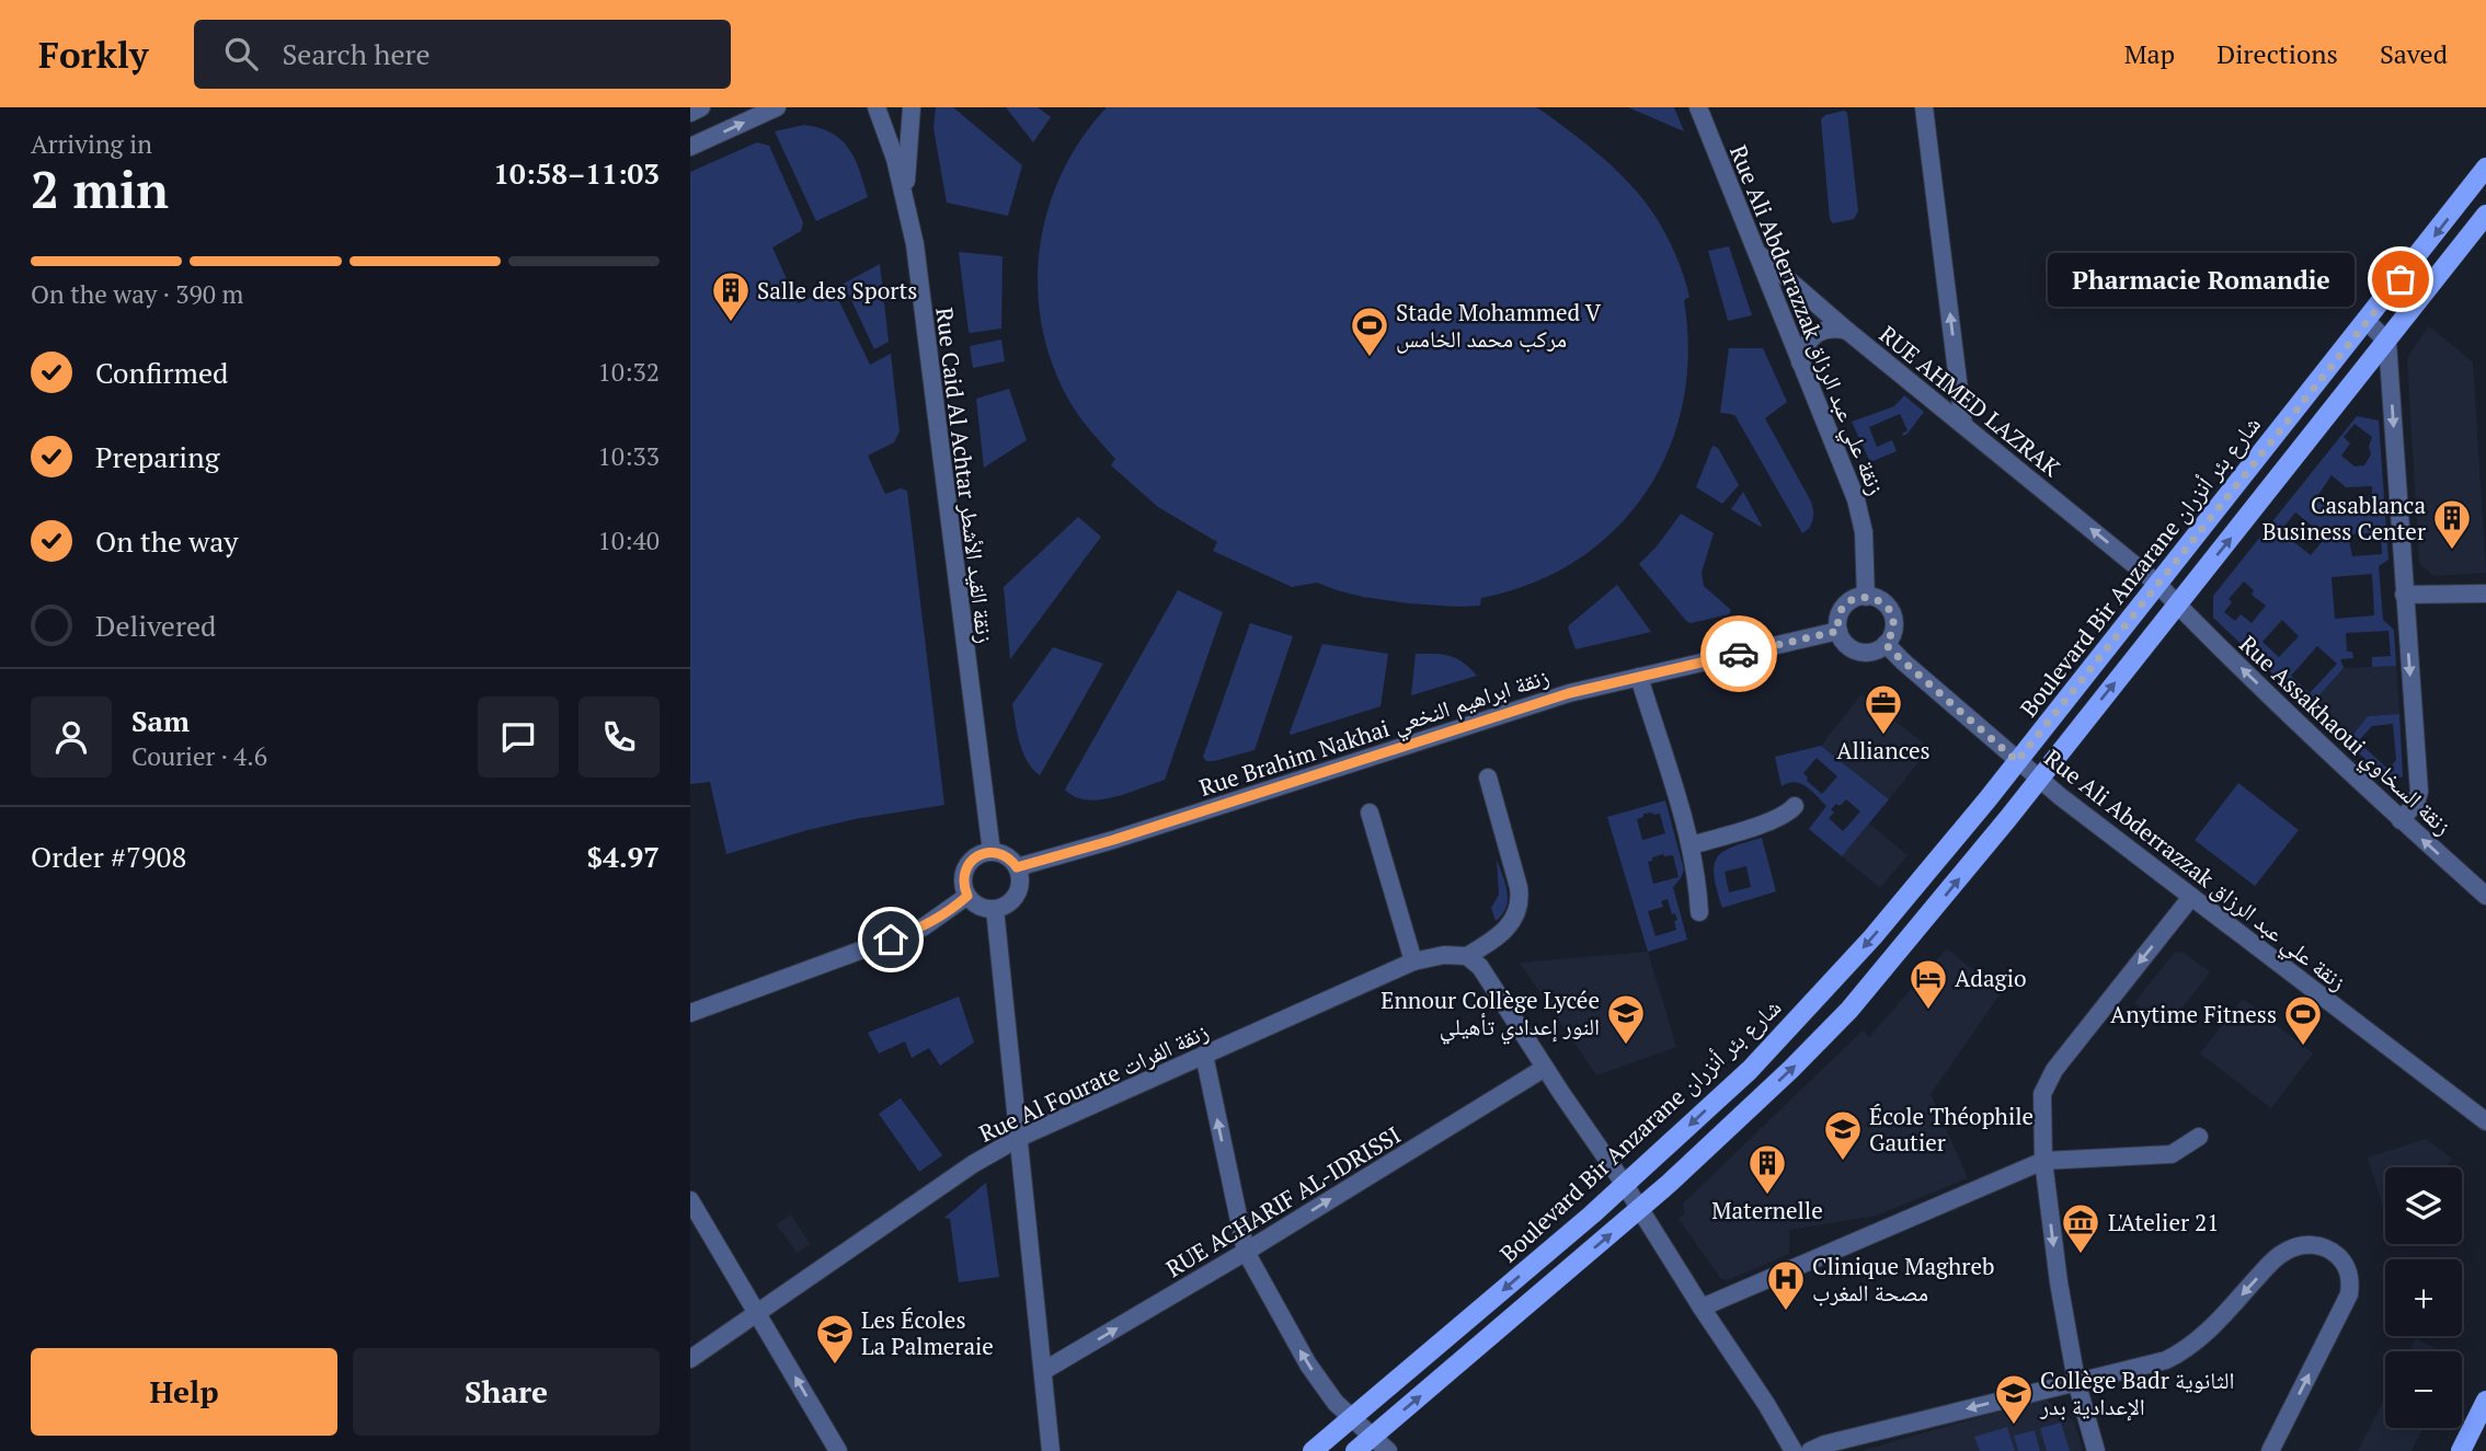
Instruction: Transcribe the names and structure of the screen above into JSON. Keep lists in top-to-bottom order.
{
  "streets": {
    "main road": ["Boulevard Bir Anzarane شارع بئر أنزران"],
    "street": [
      "Rue Ali Abderrazzak زنقة علي عبد الرزاق",
      "RUE AHMED LAZRAK",
      "Rue Caid Al Achtar زنقة القيد الأشطر",
      "Rue Brahim Nakhai زنقة ابراهيم النخعي",
      "Rue Assakhaoui زنقة السخاوي",
      "Rue Al Fourate زنقة الفرات",
      "RUE ACHARIF AL-IDRISSI"
    ]
  },
  "crossings": [
    ["Rue Ali Abderrazzak زنقة علي عبد الرزاق", "RUE AHMED LAZRAK"],
    ["Rue Ali Abderrazzak زنقة علي عبد الرزاق", "Boulevard Bir Anzarane شارع بئر أنزران"],
    ["Rue Ali Abderrazzak زنقة علي عبد الرزاق", "Rue Brahim Nakhai زنقة ابراهيم النخعي"],
    ["RUE AHMED LAZRAK", "Boulevard Bir Anzarane شارع بئر أنزران"],
    ["RUE AHMED LAZRAK", "Rue Assakhaoui زنقة السخاوي"],
    ["Rue Caid Al Achtar زنقة القيد الأشطر", "Rue Brahim Nakhai زنقة ابراهيم النخعي"]
  ],
  "one_way": ["RUE AHMED LAZRAK", "Rue Assakhaoui زنقة السخاوي", "RUE ACHARIF AL-IDRISSI"],
  "places": {
    "other": ["Pharmacie Romandie"],
    "building": ["Salle des Sports", "Casablanca Business Center", "Maternelle"],
    "sports": ["Stade Mohammed V مركب محمد الخامس", "Anytime Fitness"],
    "office": ["Alliances"],
    "hotel": ["Adagio"],
    "school or university": [
      "Ennour Collège Lycée النور إعدادي تأهيلي",
      "École Théophile Gautier",
      "Les Écoles La Palmeraie",
      "Collège Badr الثانوية الإعدادية بدر"
    ],
    "museum": ["L'Atelier 21"],
    "hospital": ["Clinique Maghreb مصحة المغرب"]
  },
  "page": {
    "header": "Forkly",
    "search": "Search here",
    "nav": ["Map", "Directions", "Saved"],
    "heading": ["2 min", "Arriving in", "10:58–11:03"],
    "panel": [
      "Sam",
      "Courier · 4.6",
      "Order #7908",
      "$4.97"
    ],
    "bar": "On the way · 390 m",
    "bubble": "Pharmacie Romandie",
    "list": [
      ["Confirmed", "10:32"],
      ["Preparing", "10:33"],
      ["On the way", "10:40"],
      "Delivered"
    ],
    "map_buttons": ["+", "−"],
    "buttons": ["Help", "Share"]
  }
}
